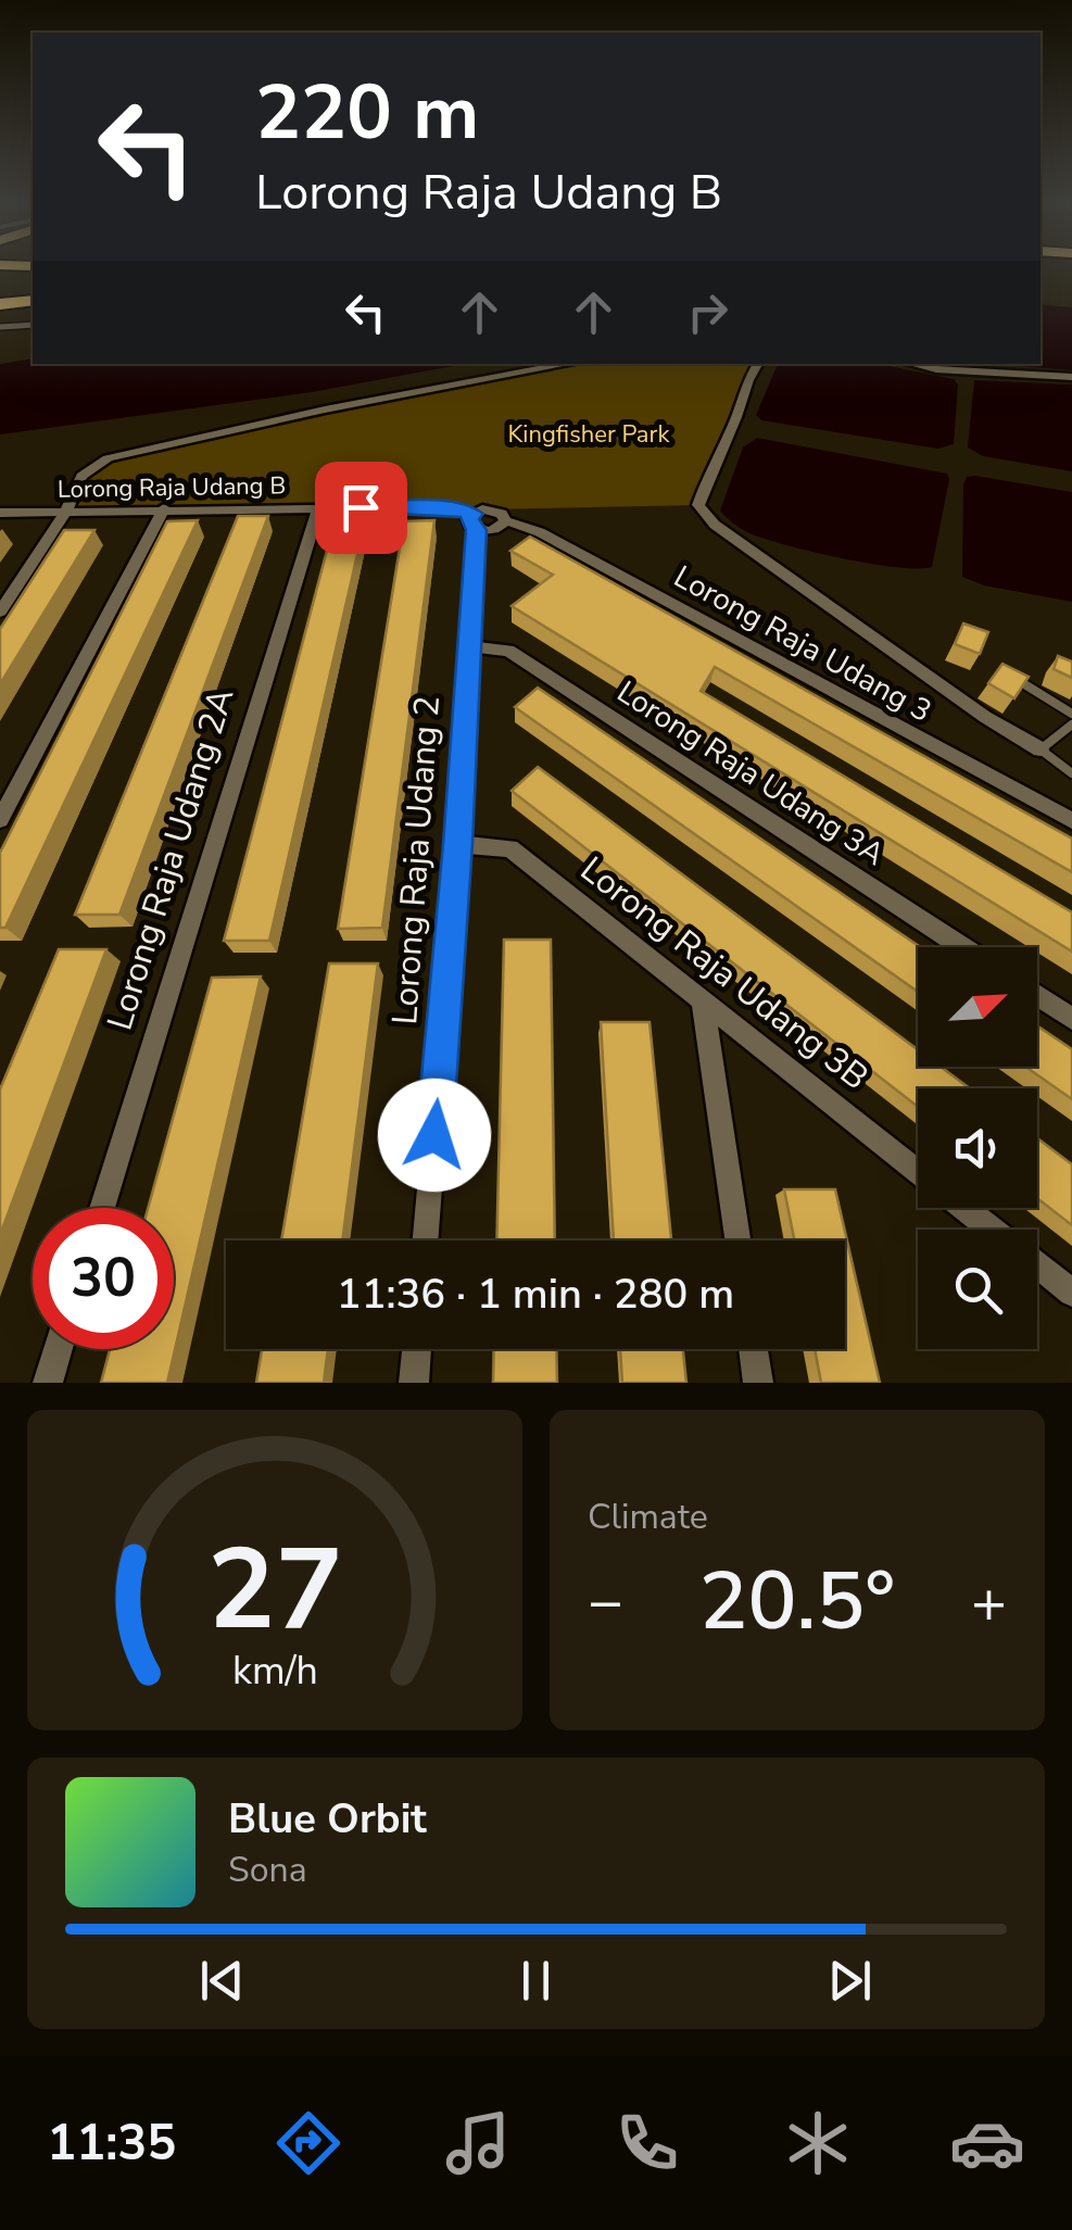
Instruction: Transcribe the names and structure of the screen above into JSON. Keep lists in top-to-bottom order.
{
  "streets": {
    "street": [
      "Lorong Raja Udang B",
      "Lorong Raja Udang 3",
      "Lorong Raja Udang 3A",
      "Lorong Raja Udang 2A",
      "Lorong Raja Udang 2",
      "Lorong Raja Udang 3B"
    ]
  },
  "crossings": [
    ["Lorong Raja Udang B", "Lorong Raja Udang 3"],
    ["Lorong Raja Udang B", "Lorong Raja Udang 2A"],
    ["Lorong Raja Udang B", "Lorong Raja Udang 2"],
    ["Lorong Raja Udang 3", "Lorong Raja Udang 2"],
    ["Lorong Raja Udang 3A", "Lorong Raja Udang 2"],
    ["Lorong Raja Udang 2", "Lorong Raja Udang 3B"]
  ],
  "parks": ["Kingfisher Park"],
  "north": "top right",
  "page": {
    "turn": ["220 m", "Lorong Raja Udang B"],
    "limit": "30",
    "trip": "11:36 · 1 min · 280 m",
    "tile": "Climate",
    "heat": ["−", "20.5°", "+"],
    "song": ["Blue Orbit", "Sona"],
    "tabs": "11:35",
    "gauge": ["27", "km/h"]
  }
}
